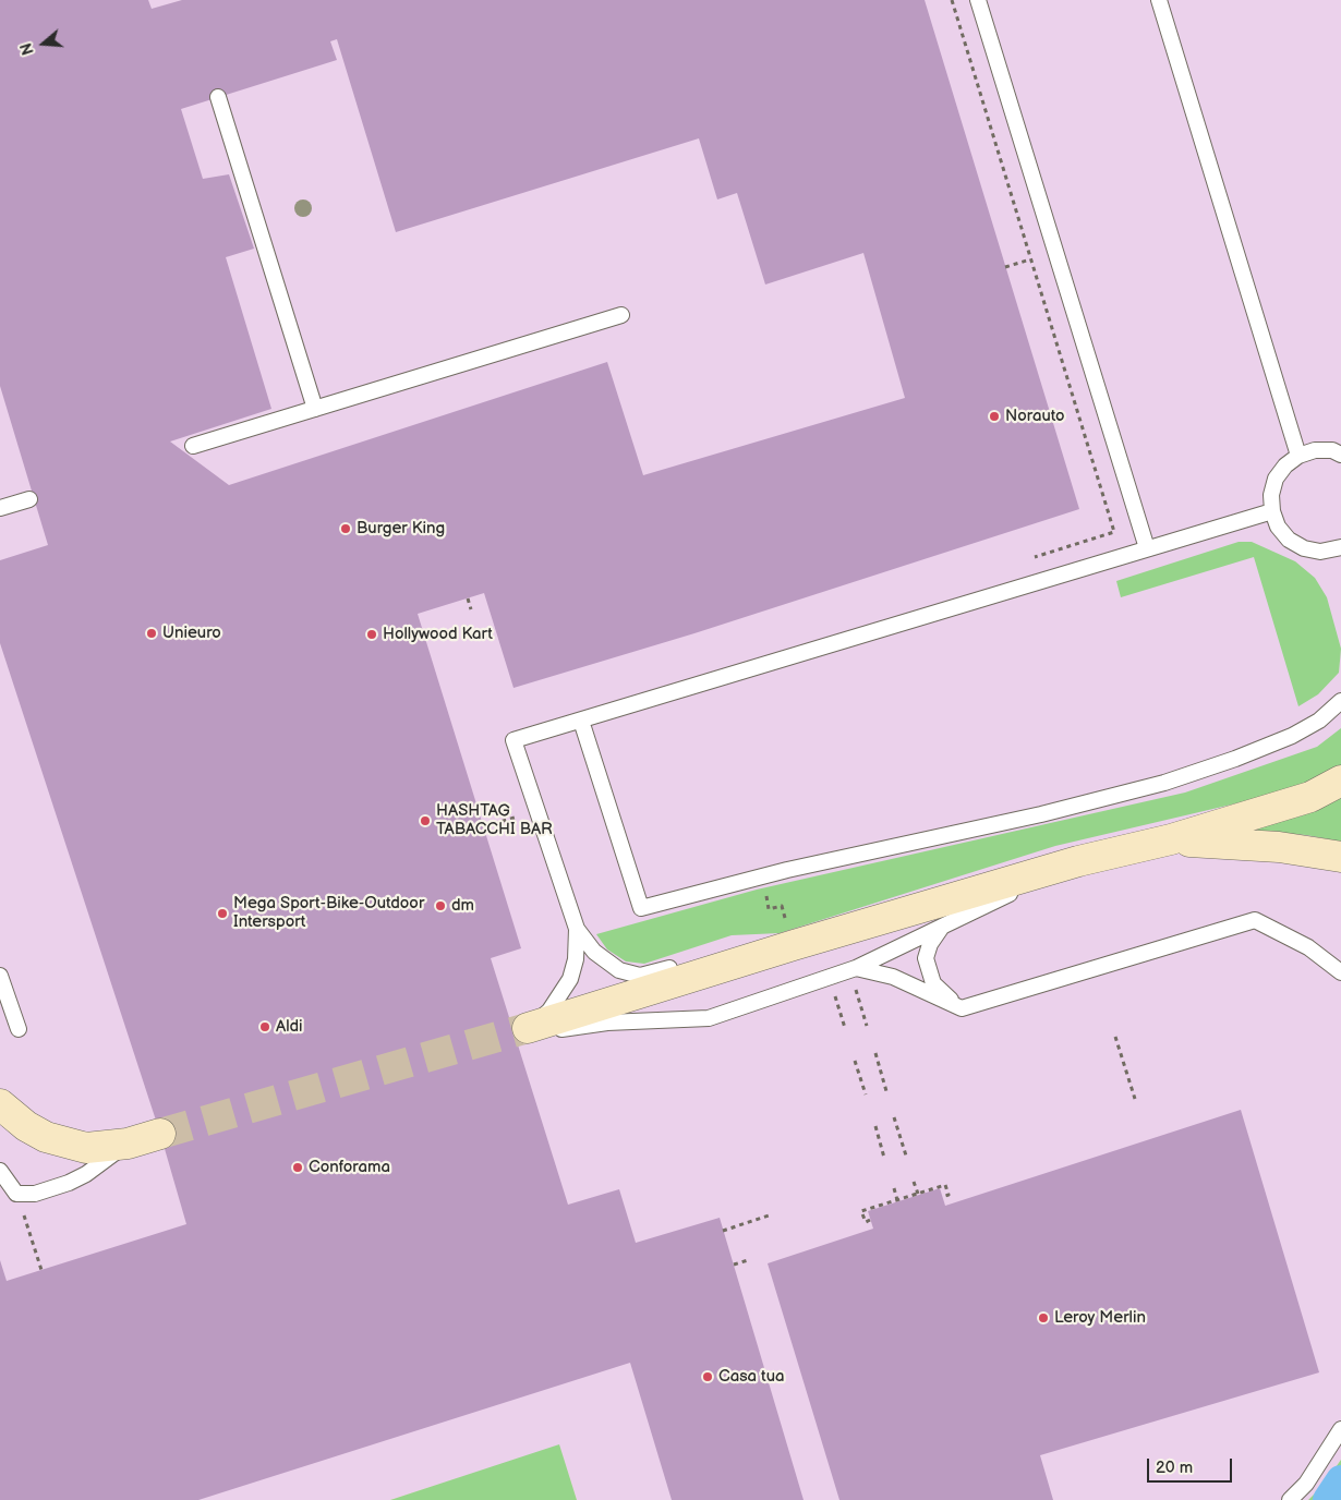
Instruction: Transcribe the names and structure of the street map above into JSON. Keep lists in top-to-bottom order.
{
  "places": [
    "Norauto",
    "Burger King",
    "Unieuro",
    "Hollywood Kart",
    "HASHTAG TABACCHI BAR",
    "dm",
    "Mega Sport-Bike-Outdoor Intersport",
    "Aldi",
    "Conforama",
    "Leroy Merlin",
    "Casa tua"
  ],
  "scale_bar": "20 m",
  "north": "left"
}
